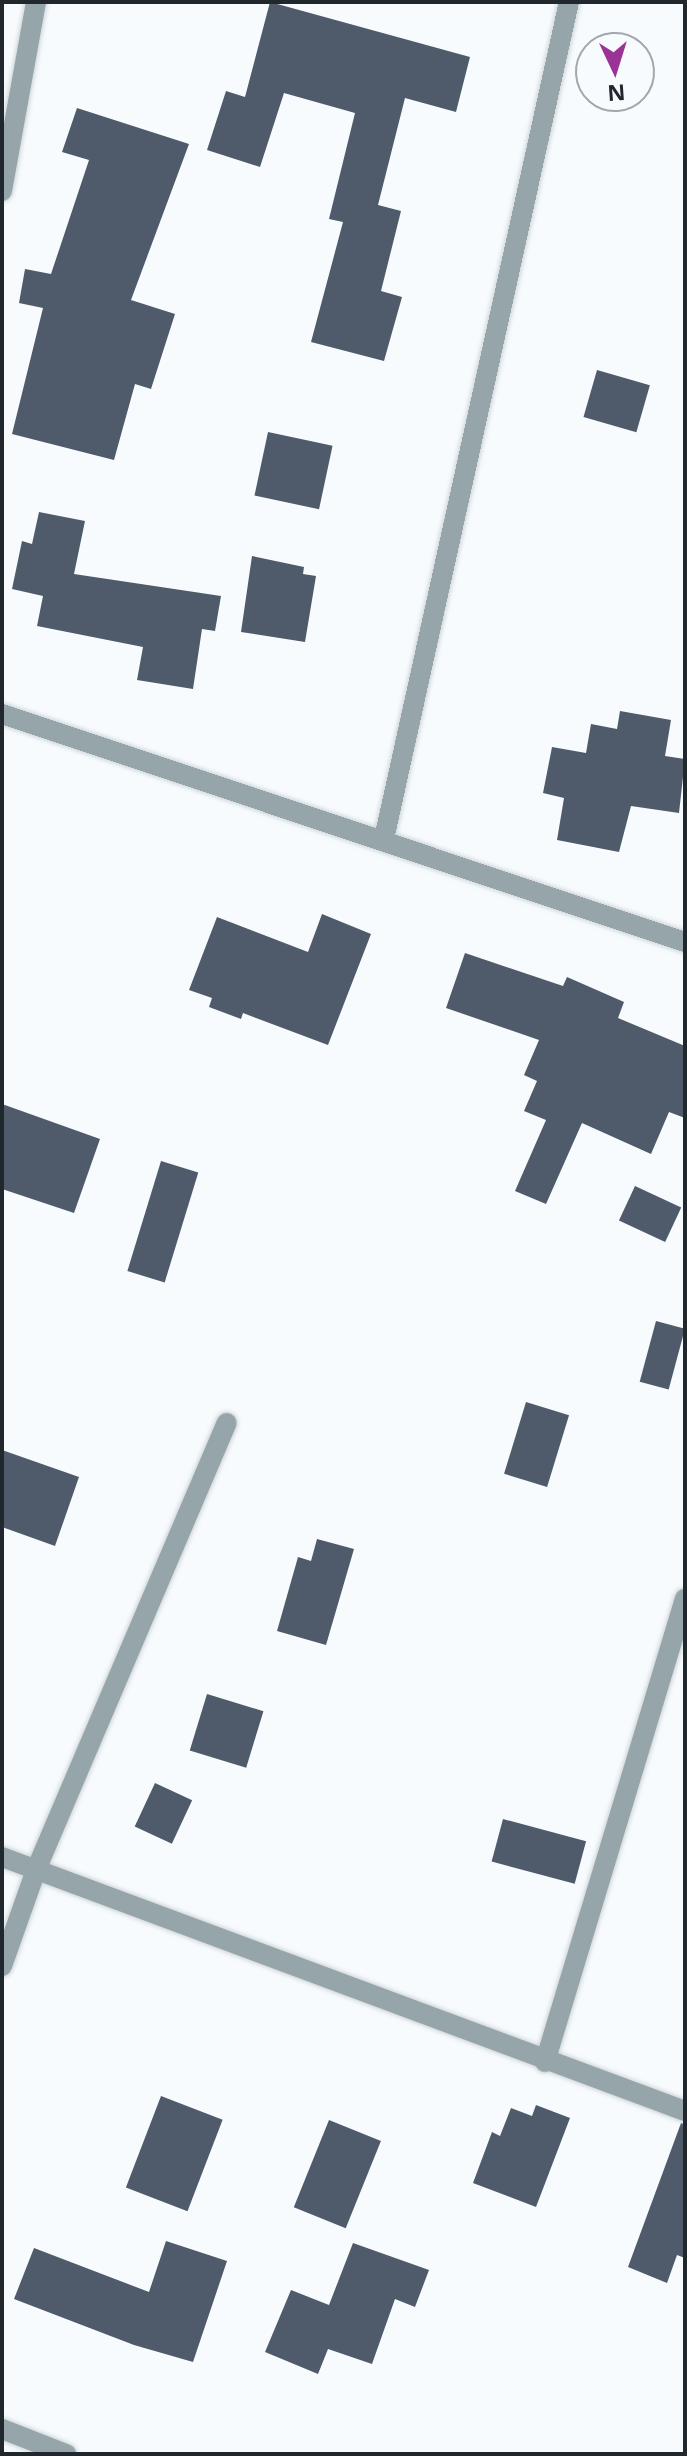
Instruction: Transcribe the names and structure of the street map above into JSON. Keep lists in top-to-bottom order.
{
  "north": "bottom"
}
